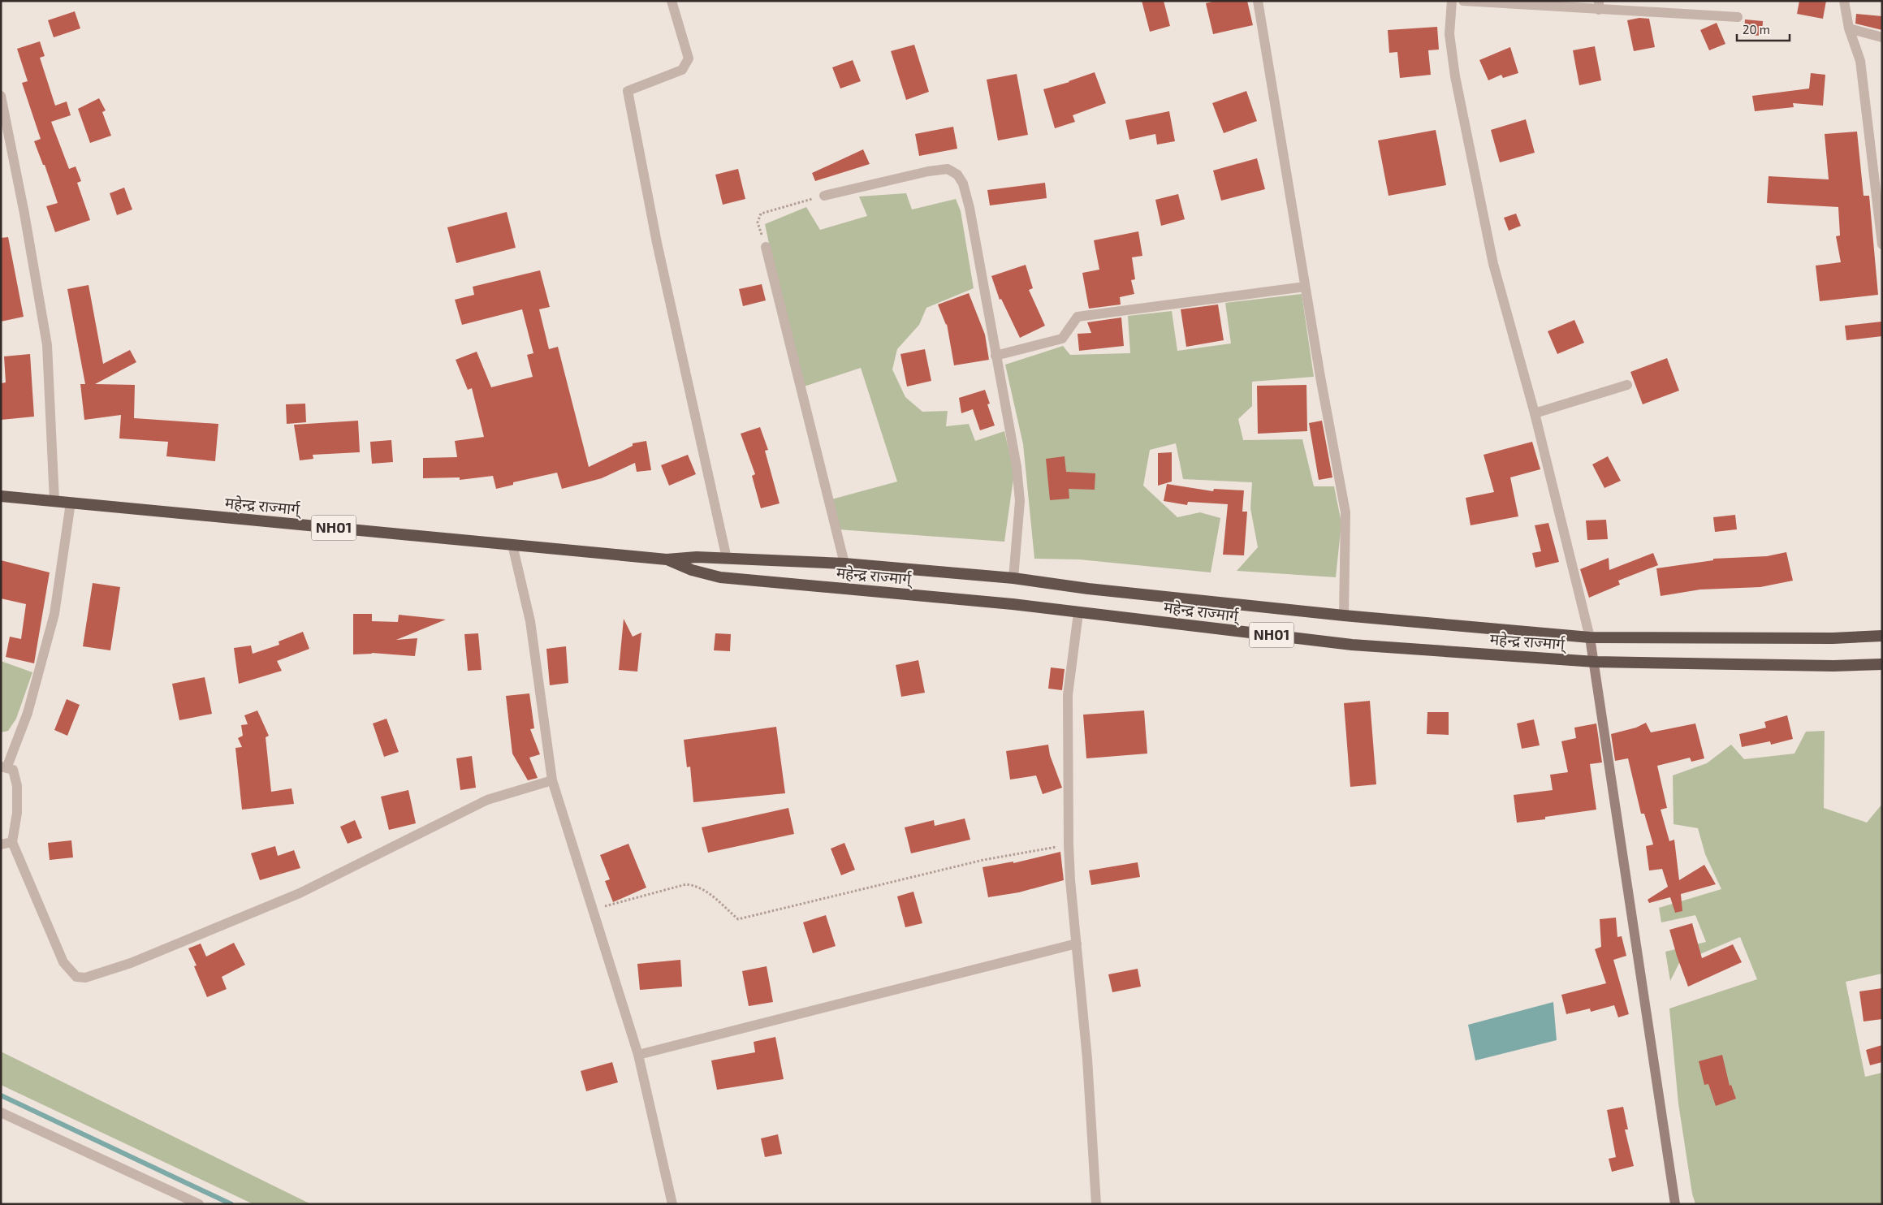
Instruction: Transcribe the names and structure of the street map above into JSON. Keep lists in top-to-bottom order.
{
  "streets": {
    "highway": ["महेन्द्र राज्मार्ग्", "NH01"]
  },
  "scale_bar": "20 m"
}
